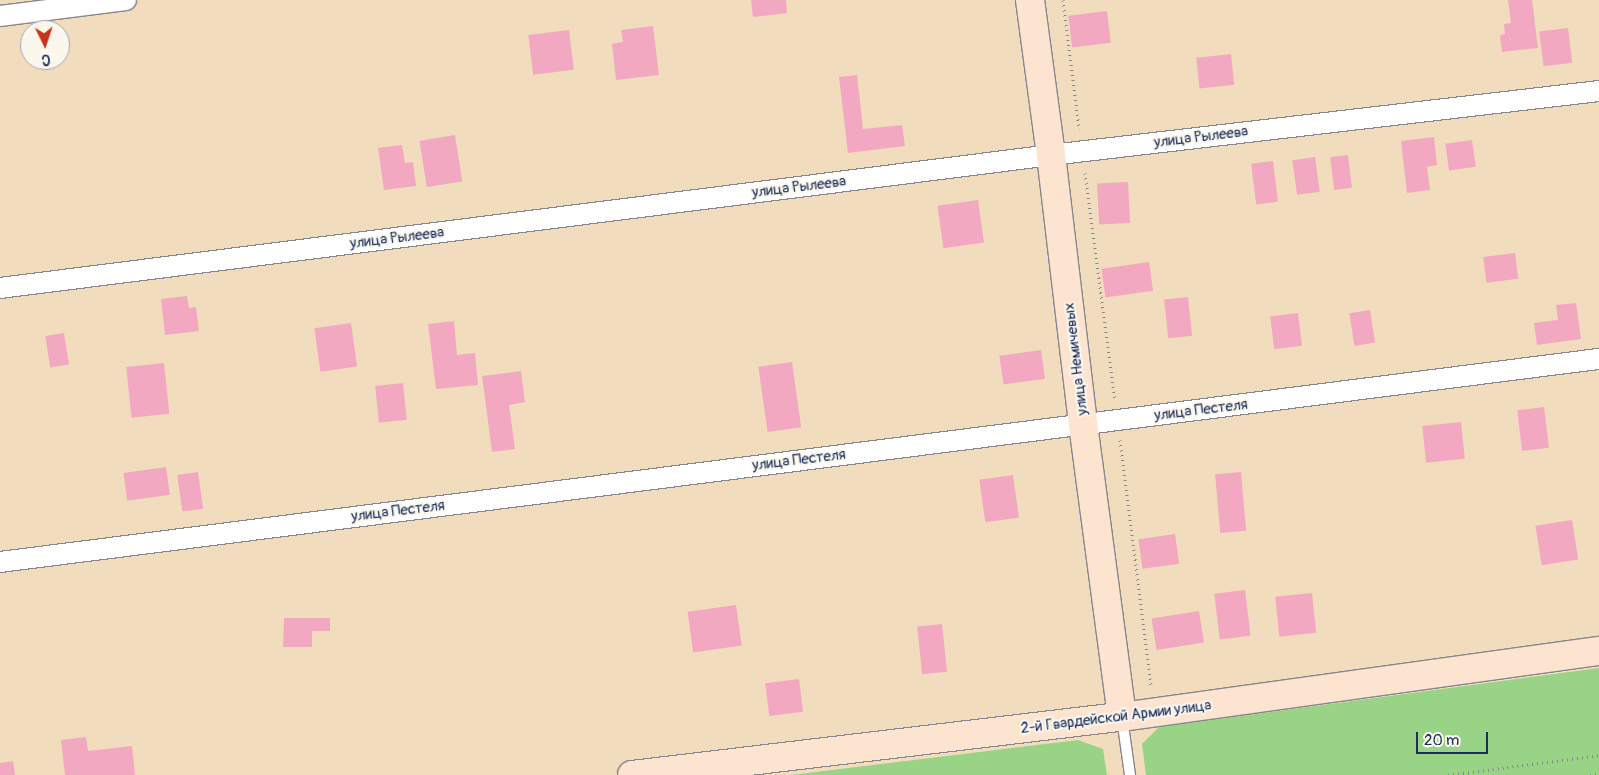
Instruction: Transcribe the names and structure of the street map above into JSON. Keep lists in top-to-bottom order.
{
  "streets": {
    "main road": ["улица Немичевых", "2-й Гвардейской Армии улица"],
    "street": ["улица Рылеева", "улица Пестеля"]
  },
  "crossings": [
    ["улица Рылеева", "улица Немичевых"],
    ["улица Немичевых", "улица Пестеля"],
    ["улица Немичевых", "2-й Гвардейской Армии улица"]
  ],
  "scale_bar": "20 m",
  "north": "bottom"
}
